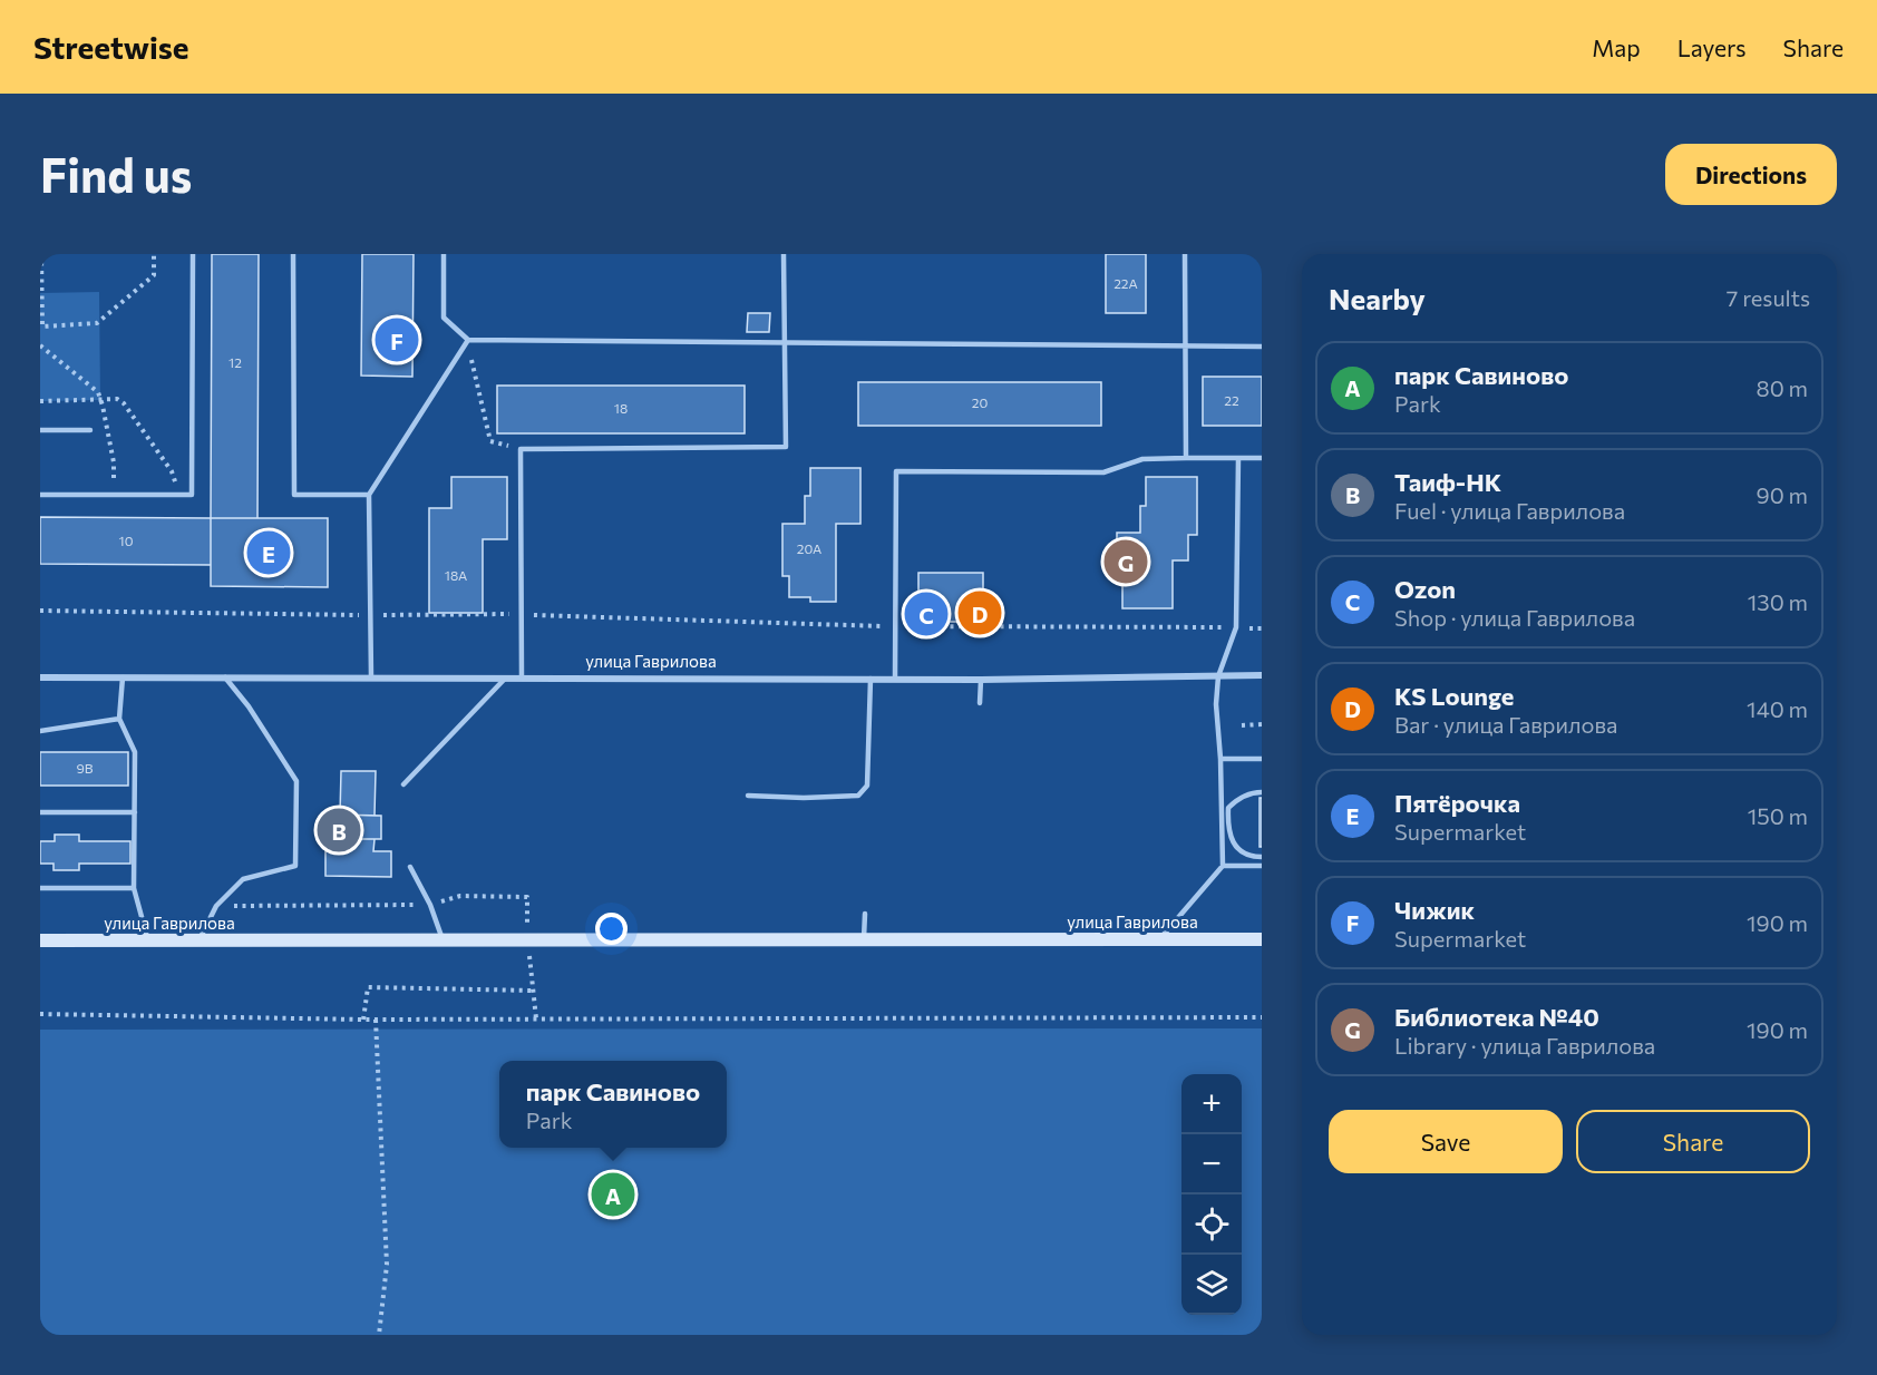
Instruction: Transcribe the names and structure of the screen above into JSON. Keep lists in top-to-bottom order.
{
  "streets": {
    "main road": ["улица Гаврилова"]
  },
  "house_numbers": [
    "22А",
    "12",
    "22",
    "20",
    "18",
    "10",
    "20А",
    "18А",
    "9В"
  ],
  "page": {
    "header": "Streetwise",
    "nav": ["Map", "Layers", "Share"],
    "buttons": [
      "Directions",
      ["Save", "Share"]
    ],
    "title": "Find us",
    "heading": ["Nearby", "7 results"],
    "pins": [
      "F",
      "E",
      "G",
      "D",
      "C",
      "B",
      "A"
    ],
    "list": [
      {
        "mark": "A",
        "name": "парк Савиново",
        "note": "Park",
        "value": "80 m"
      },
      {
        "mark": "B",
        "name": "Таиф-НК",
        "note": "Fuel · улица Гаврилова",
        "value": "90 m"
      },
      {
        "mark": "C",
        "name": "Ozon",
        "note": "Shop · улица Гаврилова",
        "value": "130 m"
      },
      {
        "mark": "D",
        "name": "KS Lounge",
        "note": "Bar · улица Гаврилова",
        "value": "140 m"
      },
      {
        "mark": "E",
        "name": "Пятёрочка",
        "note": "Supermarket",
        "value": "150 m"
      },
      {
        "mark": "F",
        "name": "Чижик",
        "note": "Supermarket",
        "value": "190 m"
      },
      {
        "mark": "G",
        "name": "Библиотека №40",
        "note": "Library · улица Гаврилова",
        "value": "190 m"
      }
    ],
    "popup": ["парк Савиново", "Park"],
    "map_buttons": ["+", "−"]
  }
}
